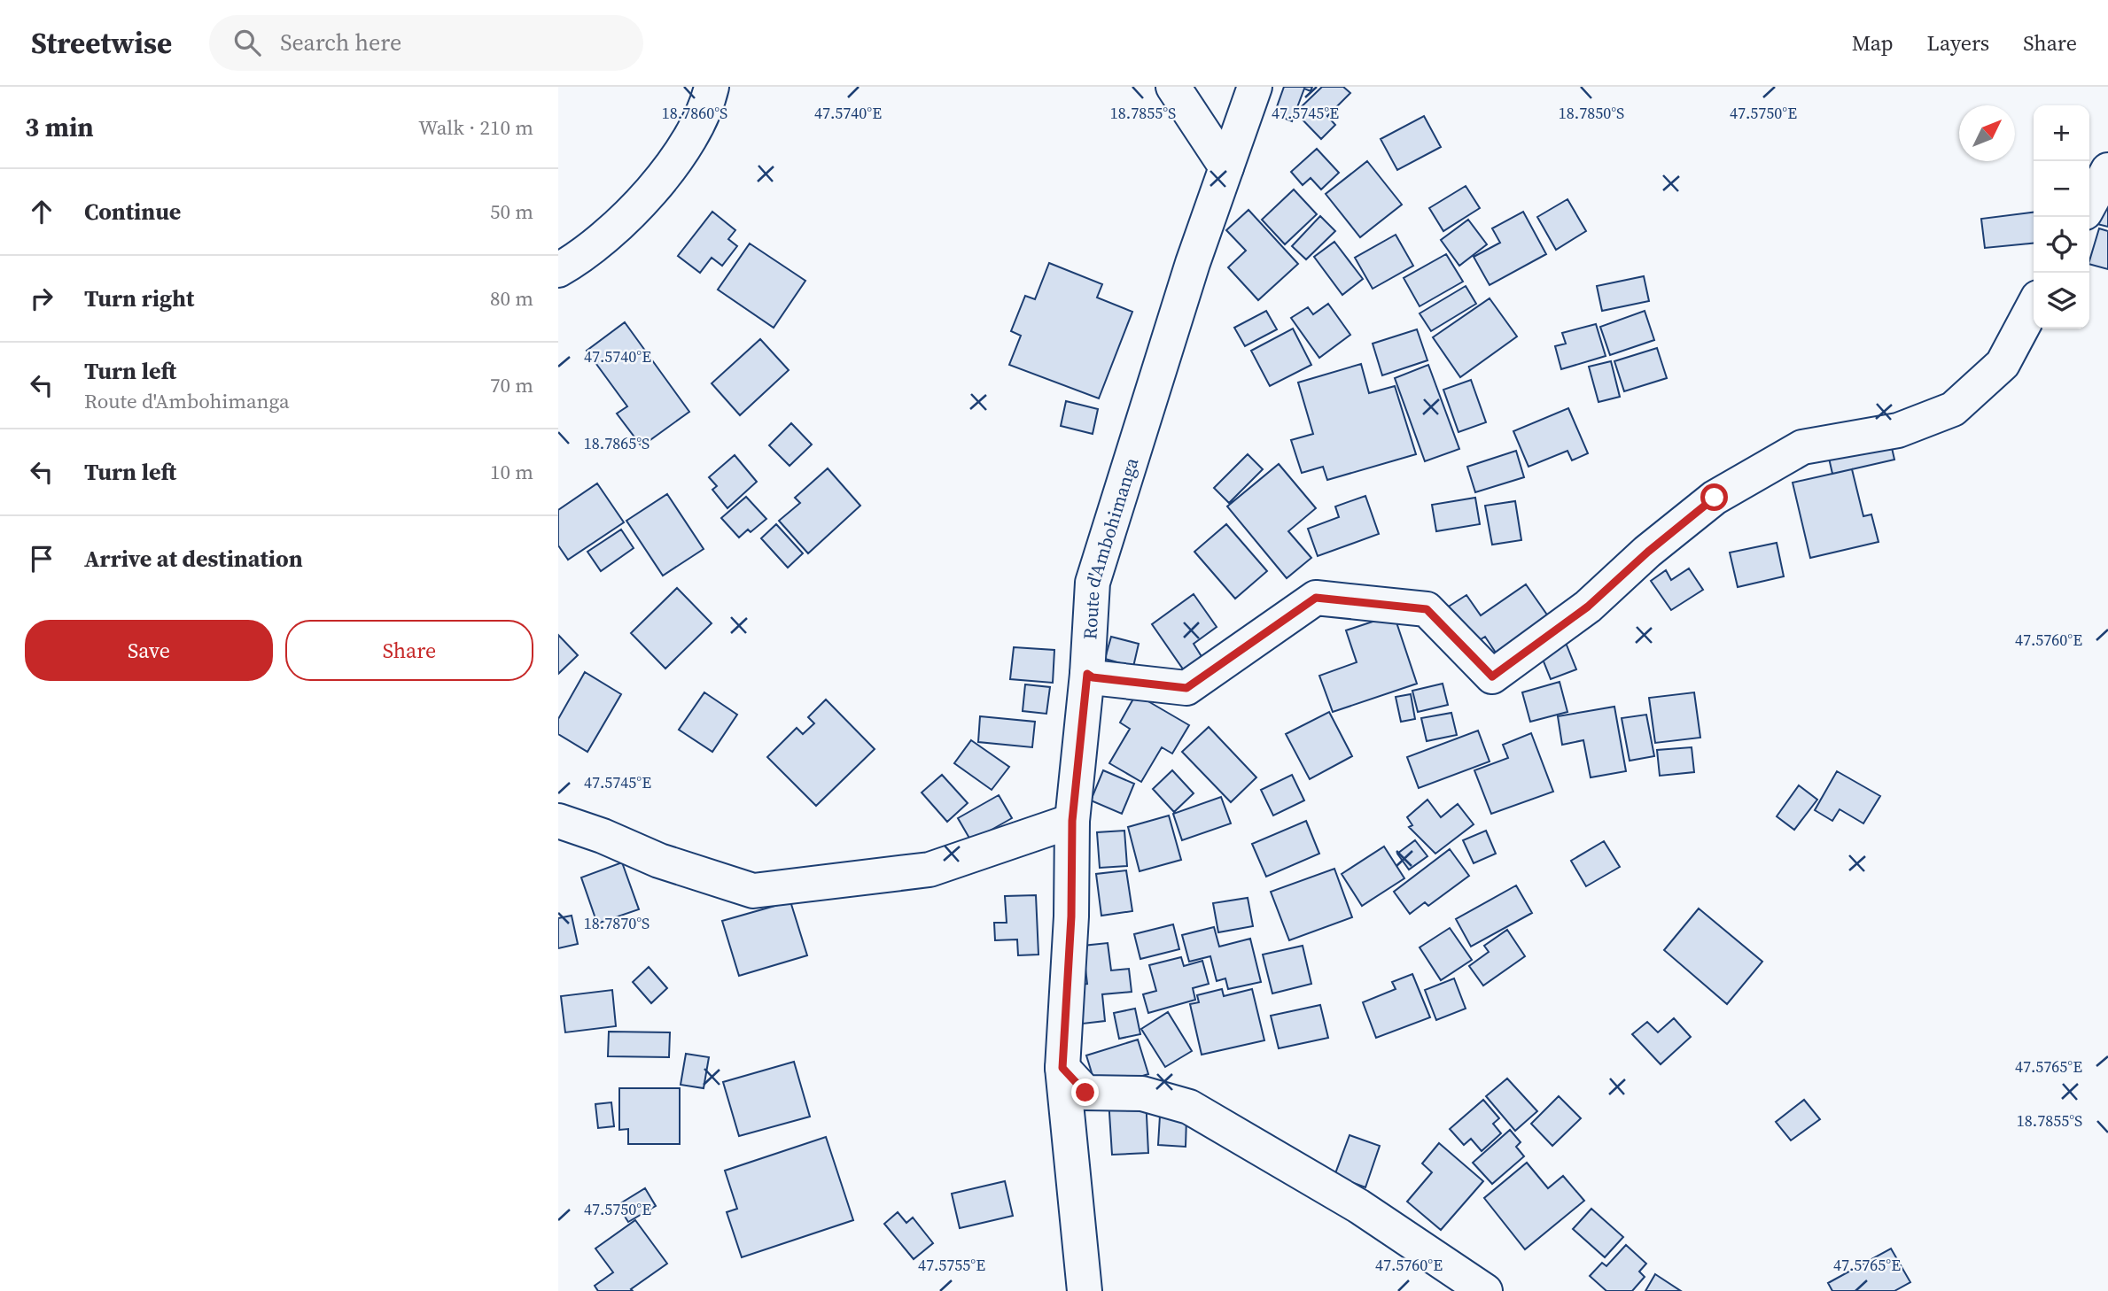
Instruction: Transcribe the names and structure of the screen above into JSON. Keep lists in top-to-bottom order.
{
  "streets": {
    "street": ["Route d'Ambohimanga"]
  },
  "north": "top right",
  "page": {
    "header": "Streetwise",
    "search": "Search here",
    "nav": ["Map", "Layers", "Share"],
    "heading": ["3 min", "Walk · 210 m"],
    "map_buttons": ["+", "−"],
    "list": [
      ["Continue", "50 m"],
      ["Turn right", "80 m"],
      ["Turn left", "Route d'Ambohimanga", "70 m"],
      ["Turn left", "10 m"],
      "Arrive at destination"
    ],
    "buttons": ["Save", "Share"]
  },
  "coordinates": [
    "47.5740°E",
    "47.5745°E",
    "47.5750°E",
    "18.7860°S",
    "18.7855°S",
    "18.7850°S",
    "18.7865°S",
    "47.5760°E",
    "18.7870°S",
    "47.5765°E",
    "47.5755°E"
  ]
}
